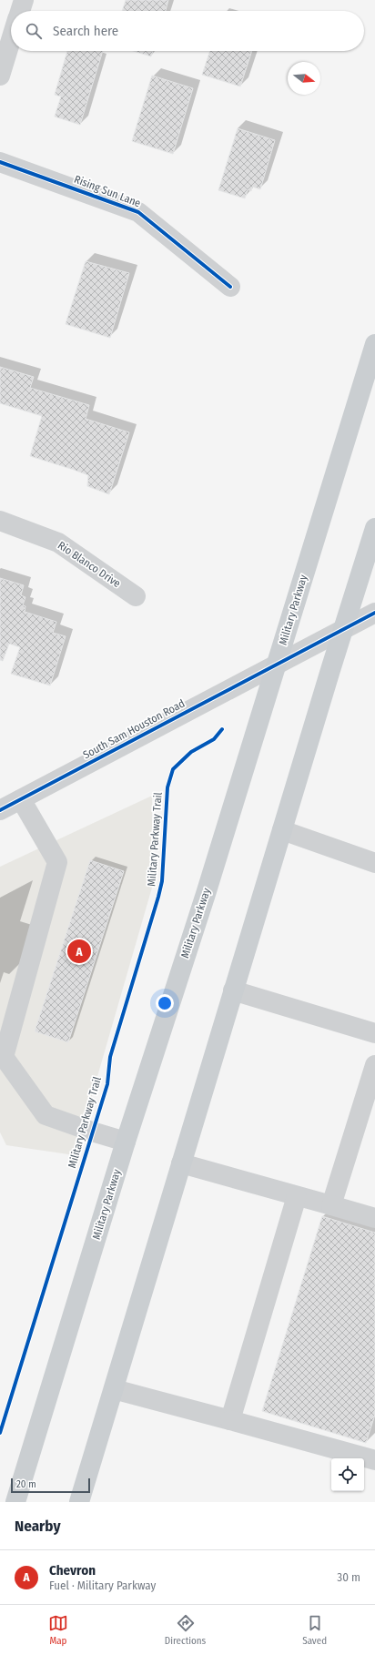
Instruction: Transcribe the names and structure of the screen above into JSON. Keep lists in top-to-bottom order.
{
  "streets": {
    "main road": ["Military Parkway"],
    "street": ["Rising Sun Lane", "Rio Blanco Drive", "South Sam Houston Road"],
    "cycle path": ["Military Parkway Trail"]
  },
  "crossings": [
    ["Military Parkway", "South Sam Houston Road"]
  ],
  "scale_bar": "20 m",
  "north": "right",
  "page": {
    "search": "Search here",
    "pins": "A",
    "scale": "20 m",
    "heading": "Nearby",
    "list": [
      {
        "mark": "A",
        "name": "Chevron",
        "note": "Fuel · Military Parkway",
        "value": "30 m"
      }
    ],
    "nav": ["Map", "Directions", "Saved"]
  }
}
